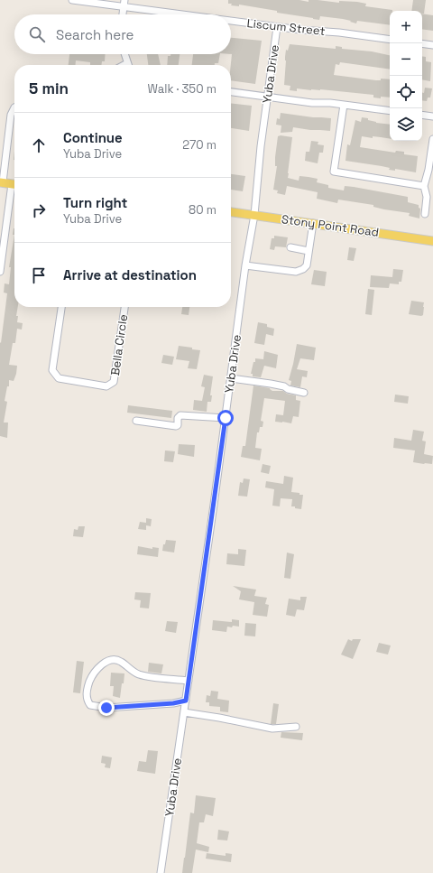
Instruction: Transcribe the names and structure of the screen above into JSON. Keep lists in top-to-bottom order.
{
  "streets": {
    "main road": ["Stony Point Road"],
    "street": ["Liscum Street", "Yuba Drive", "Bella Circle"]
  },
  "crossings": [
    ["Liscum Street", "Yuba Drive"],
    ["Yuba Drive", "Stony Point Road"]
  ],
  "page": {
    "map_buttons": ["+", "−"],
    "search": "Search here",
    "heading": ["5 min", "Walk · 350 m"],
    "list": [
      ["Continue", "Yuba Drive", "270 m"],
      ["Turn right", "Yuba Drive", "80 m"],
      "Arrive at destination"
    ]
  }
}
